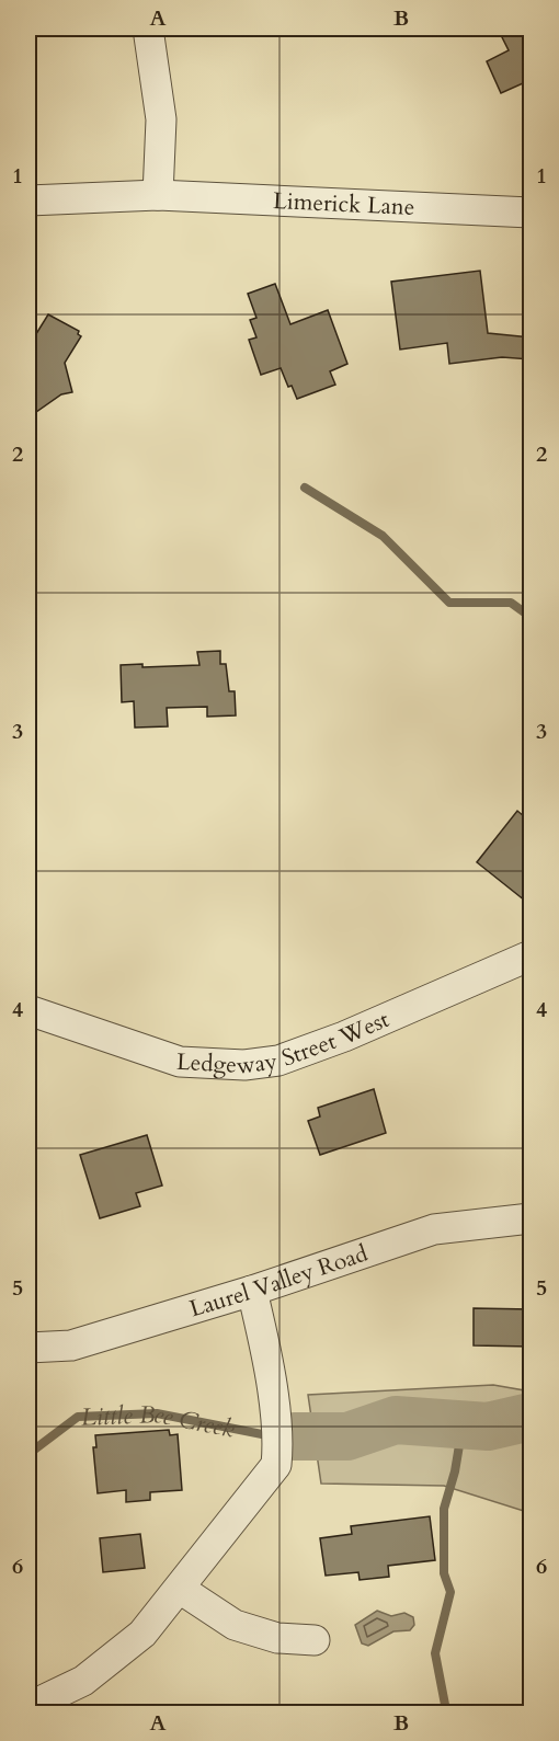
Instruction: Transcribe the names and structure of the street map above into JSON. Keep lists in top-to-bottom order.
{
  "streets": {
    "street": ["Limerick Lane", "Ledgeway Street West", "Laurel Valley Road"]
  },
  "water": ["Little Bee Creek"],
  "grid": {
    "columns": ["A", "B"],
    "rows": [
      "1",
      "2",
      "3",
      "4",
      "5",
      "6"
    ]
  }
}
